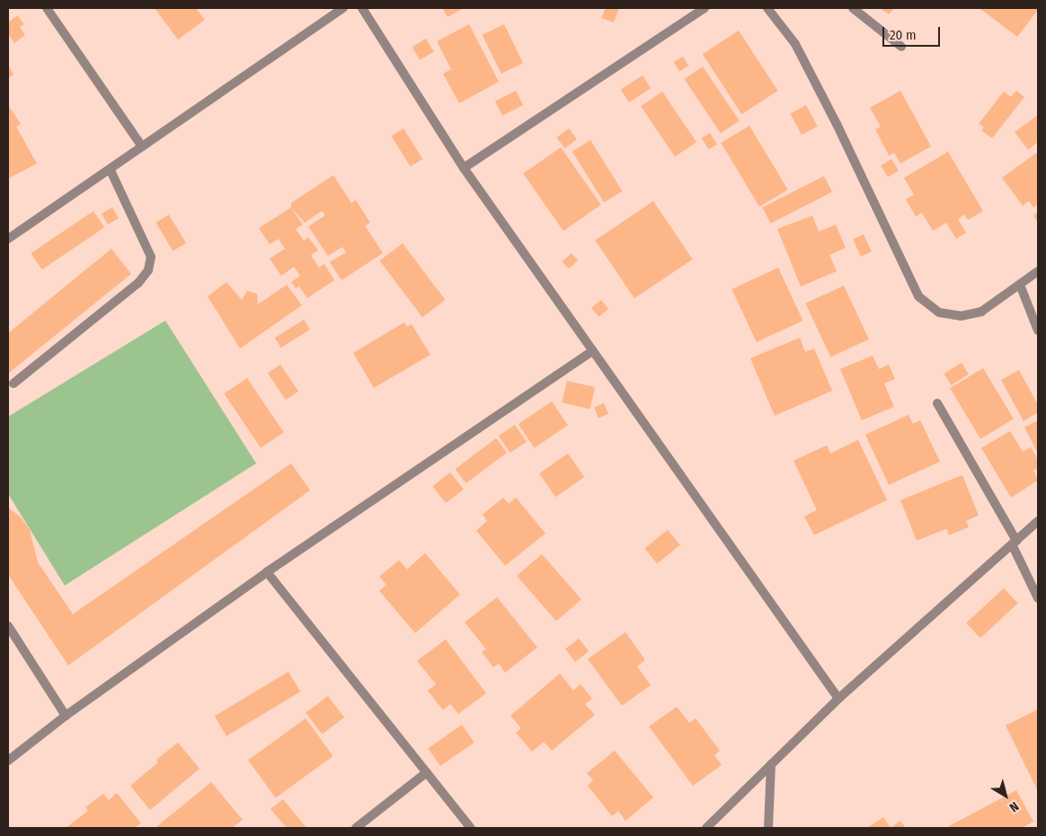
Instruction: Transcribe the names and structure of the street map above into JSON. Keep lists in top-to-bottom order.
{
  "scale_bar": "20 m",
  "north": "bottom right"
}
